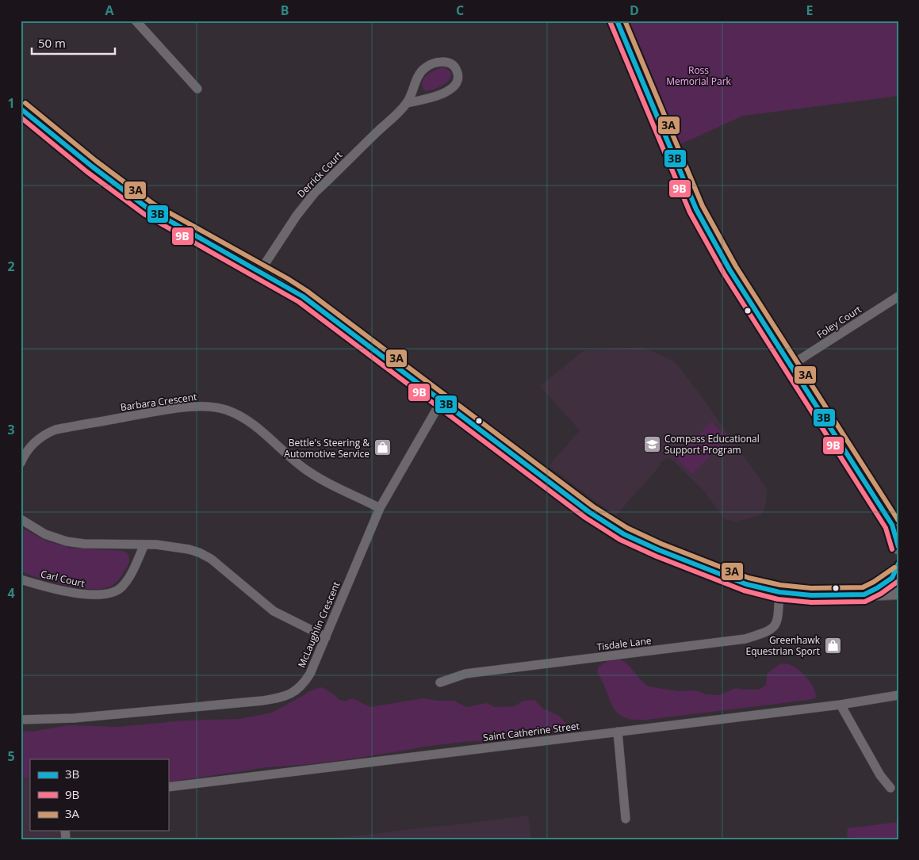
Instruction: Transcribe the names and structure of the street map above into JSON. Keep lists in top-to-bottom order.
{
  "streets": {
    "street": [
      "Derrick Court",
      "Foley Court",
      "Barbara Crescent",
      "Carl Court",
      "McLaughlin Crescent",
      "Tisdale Lane",
      "Saint Catherine Street"
    ]
  },
  "crossings": [
    ["Barbara Crescent", "McLaughlin Crescent"]
  ],
  "parks": ["Ross Memorial Park"],
  "places": {
    "school or university": ["Compass Educational Support Program"],
    "shop": ["Bettle's Steering & Automotive Service", "Greenhawk Equestrian Sport"]
  },
  "lines": ["transit line 3B", "transit line 3A", "transit line 9B"],
  "legend": ["3B", "9B", "3A"],
  "scale_bar": "50 m",
  "grid": {
    "columns": [
      "A",
      "B",
      "C",
      "D",
      "E"
    ],
    "rows": [
      "1",
      "2",
      "3",
      "4",
      "5"
    ]
  }
}
